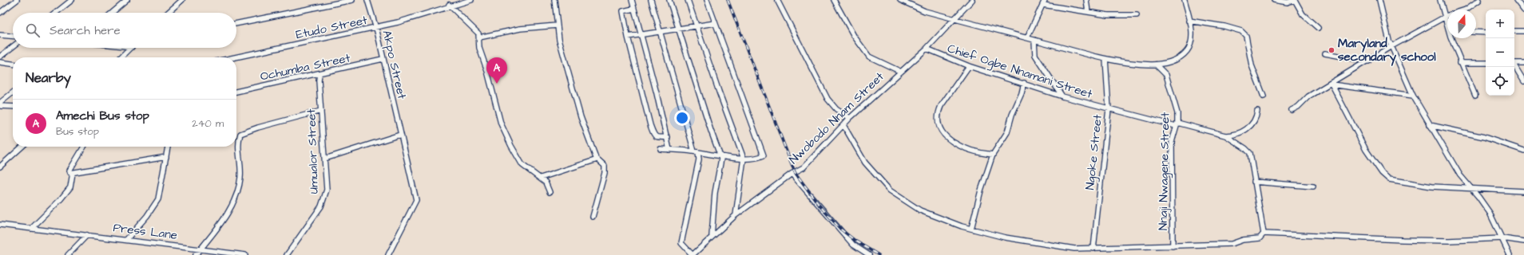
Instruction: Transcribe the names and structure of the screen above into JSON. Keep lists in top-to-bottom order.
{
  "streets": {
    "street": [
      "Etudo Street",
      "Akpo Street",
      "Ochumba Street",
      "Chief Ogbe Nnamani Street",
      "Nwobodo Nnam Street",
      "Umualor Street",
      "Ngoke Street",
      "Nnaji Nwagene Street",
      "Press Lane"
    ]
  },
  "crossings": [
    ["Etudo Street", "Akpo Street"],
    ["Akpo Street", "Ochumba Street"],
    ["Ochumba Street", "Umualor Street"],
    ["Chief Ogbe Nnamani Street", "Nwobodo Nnam Street"],
    ["Chief Ogbe Nnamani Street", "Ngoke Street"],
    ["Chief Ogbe Nnamani Street", "Nnaji Nwagene Street"]
  ],
  "places": ["Maryland secondary school"],
  "north": "top",
  "page": {
    "map_buttons": ["+", "−"],
    "search": "Search here",
    "pins": "A",
    "heading": "Nearby",
    "list": [
      {
        "mark": "A",
        "name": "Amechi Bus stop",
        "note": "Bus stop",
        "value": "240 m"
      }
    ]
  }
}
